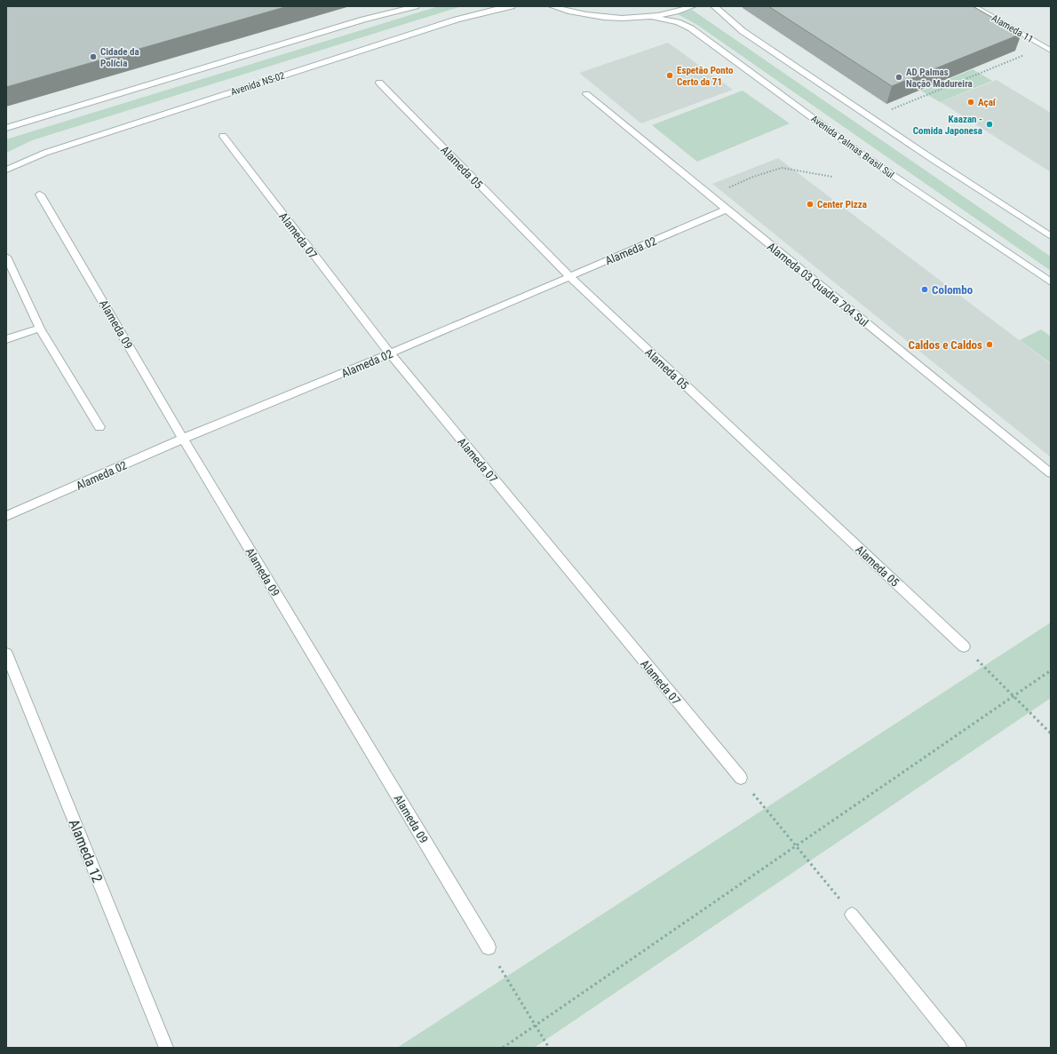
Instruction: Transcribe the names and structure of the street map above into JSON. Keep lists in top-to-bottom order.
{
  "streets": {
    "street": [
      "Alameda 11",
      "Avenida NS-02",
      "Avenida Palmas Brasil Sul",
      "Alameda 05",
      "Alameda 07",
      "Alameda 02",
      "Alameda 03 Quadra 704 Sul",
      "Alameda 09",
      "Alameda 12"
    ]
  },
  "crossings": [
    ["Alameda 05", "Alameda 02"],
    ["Alameda 07", "Alameda 02"],
    ["Alameda 02", "Alameda 03 Quadra 704 Sul"],
    ["Alameda 02", "Alameda 09"]
  ],
  "places": [
    "Cidade da Polícia",
    "Espetão Ponto Certo da 71",
    "AD Palmas Nação Madureira",
    "Açaí",
    "Kaazan - Comida Japonesa",
    "Center Pizza",
    "Colombo",
    "Caldos e Caldos"
  ]
}
